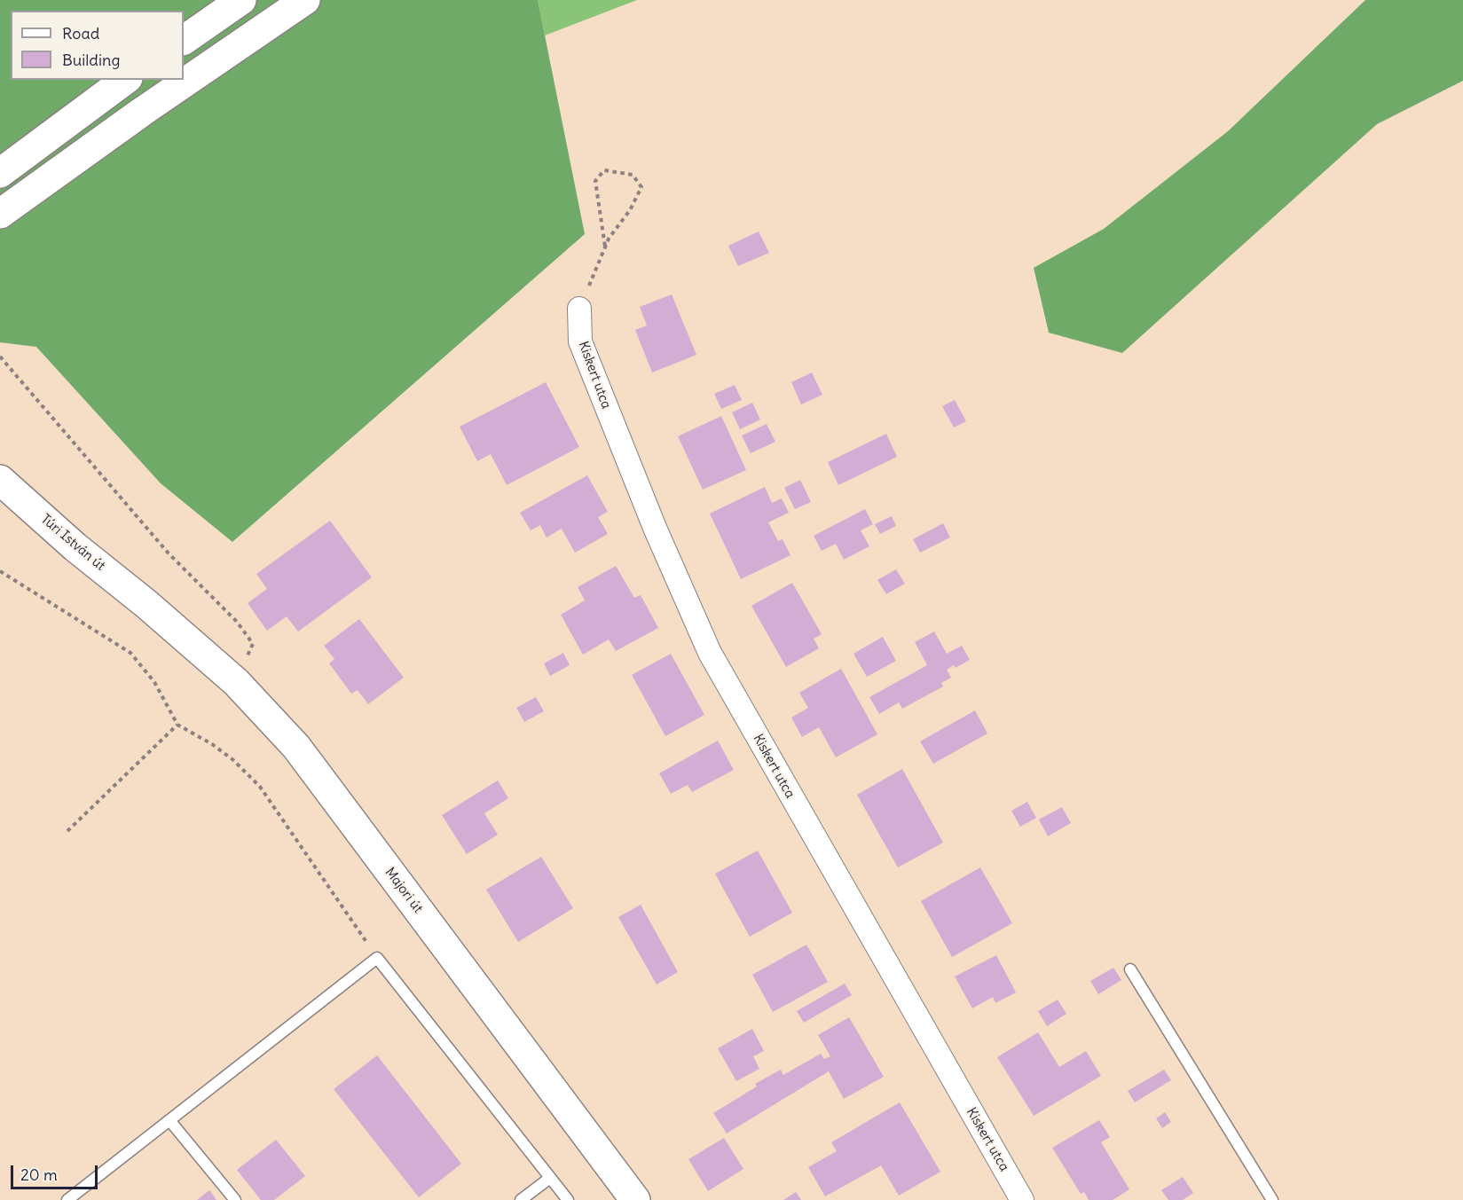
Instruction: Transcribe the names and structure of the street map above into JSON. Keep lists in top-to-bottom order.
{
  "streets": {
    "main road": ["Túri István út", "Majori út"],
    "street": ["Kiskert utca"]
  },
  "crossings": [
    ["Túri István út", "Majori út"]
  ],
  "legend": ["Road", "Building"],
  "scale_bar": "20 m"
}
